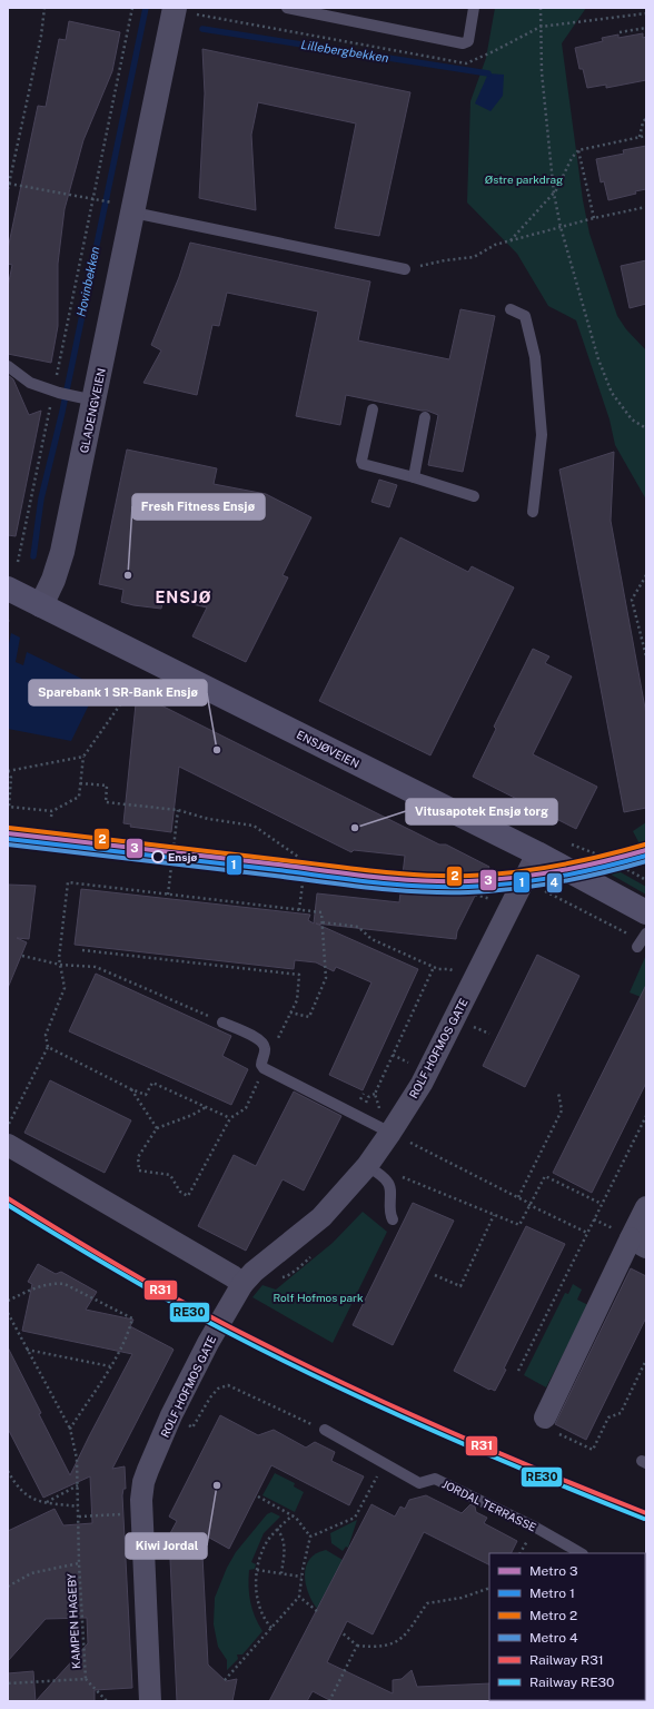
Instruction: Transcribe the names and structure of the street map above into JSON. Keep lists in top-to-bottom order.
{
  "streets": {
    "main road": ["ENSJØVEIEN"],
    "street": ["GLADENGVEIEN", "ROLF HOFMOS GATE"],
    "lane": ["JORDAL TERRASSE"],
    "path": ["KAMPEN HAGEBY"]
  },
  "crossings": [
    ["GLADENGVEIEN", "ENSJØVEIEN"],
    ["ENSJØVEIEN", "ROLF HOFMOS GATE"]
  ],
  "districts": ["ENSJØ"],
  "water": ["Lillebergbekken", "Hovinbekken"],
  "parks": ["Østre parkdrag", "Rolf Hofmos park"],
  "places": [
    "Fresh Fitness Ensjø",
    "Sparebank 1 SR-Bank Ensjø",
    "Vitusapotek Ensjø torg",
    "Ensjø",
    "Kiwi Jordal"
  ],
  "lines": [
    "metro line 2",
    "metro line 3",
    "metro line 1",
    "metro line 4",
    "rail line R31",
    "rail line RE30"
  ],
  "legend": [
    "Metro 3",
    "Metro 1",
    "Metro 2",
    "Metro 4",
    "Railway R31",
    "Railway RE30"
  ]
}
